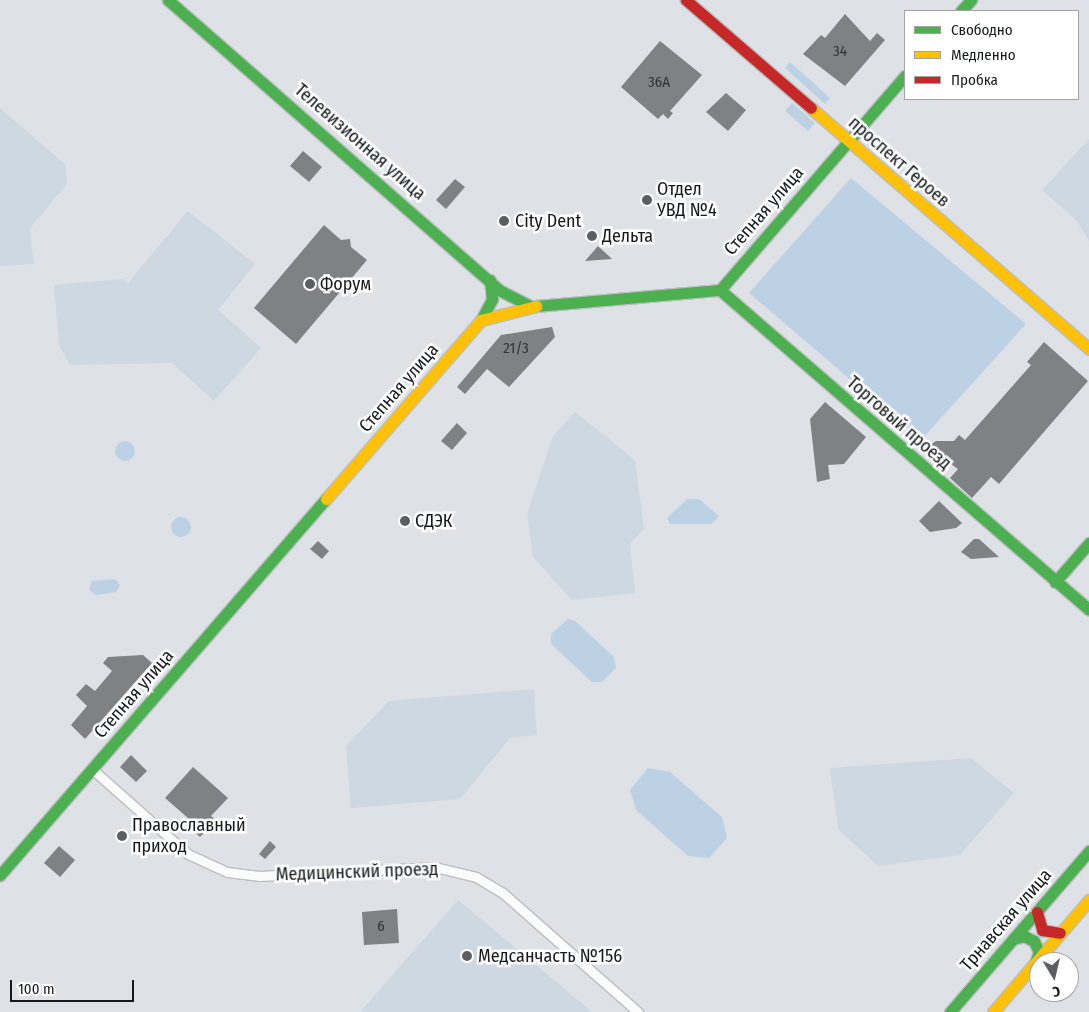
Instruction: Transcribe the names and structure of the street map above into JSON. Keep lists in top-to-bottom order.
{
  "streets": {
    "street": [
      "Телевизионная улица",
      "проспект Героев",
      "Степная улица",
      "Торговый проезд",
      "Медицинский проезд",
      "Трнавская улица"
    ]
  },
  "crossings": [
    ["Телевизионная улица", "Степная улица"],
    ["проспект Героев", "Степная улица"],
    ["Степная улица", "Торговый проезд"],
    ["Степная улица", "Медицинский проезд"]
  ],
  "places": [
    "Отдел УВД №4",
    "City Dent",
    "Дельта",
    "Форум",
    "СДЭК",
    "Православный приход",
    "Медсанчасть №156"
  ],
  "house_numbers": [
    "34",
    "36А",
    "21/3",
    "6"
  ],
  "legend": ["Свободно", "Медленно", "Пробка"],
  "scale_bar": "100 m",
  "north": "bottom"
}
